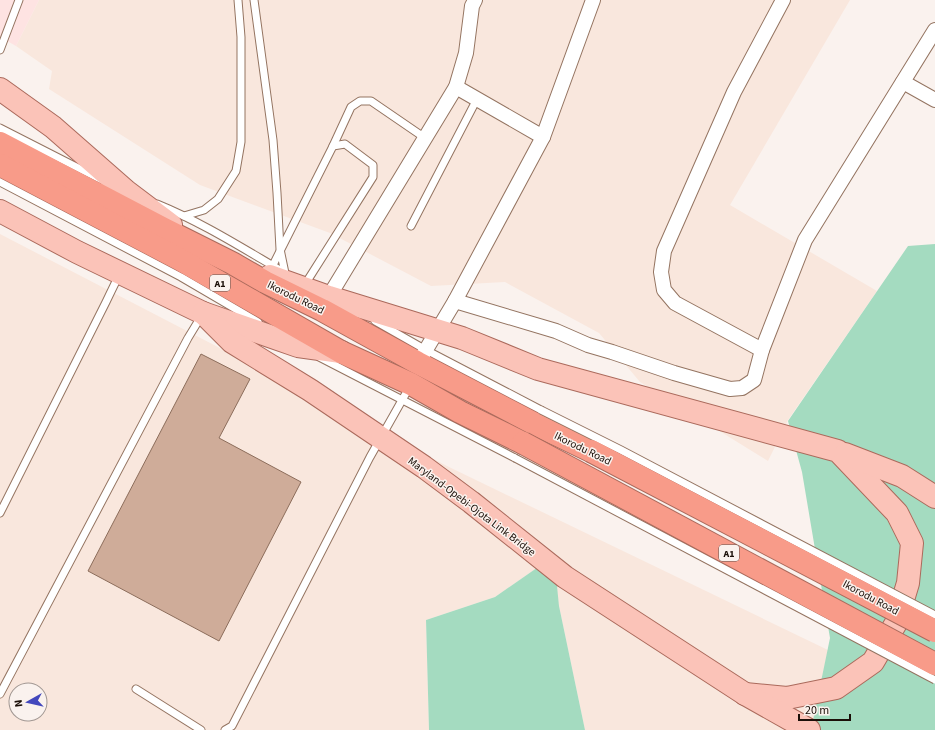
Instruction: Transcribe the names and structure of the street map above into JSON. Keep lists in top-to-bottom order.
{
  "streets": {
    "highway": ["A1", "Ikorodu Road"],
    "main road": ["Maryland-Opebi-Ojota Link Bridge"]
  },
  "scale_bar": "20 m",
  "north": "left"
}
